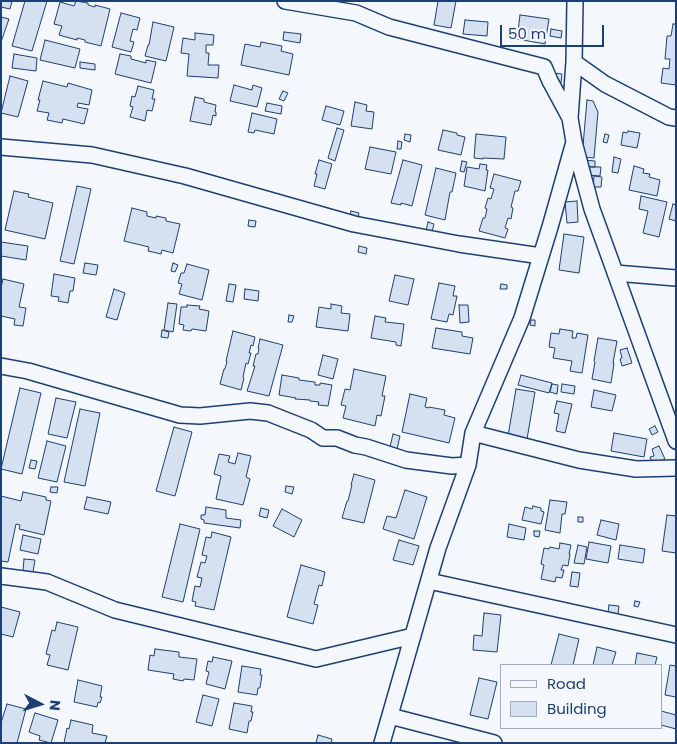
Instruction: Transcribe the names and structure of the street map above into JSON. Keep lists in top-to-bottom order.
{
  "legend": ["Road", "Building"],
  "scale_bar": "50 m",
  "north": "right"
}
